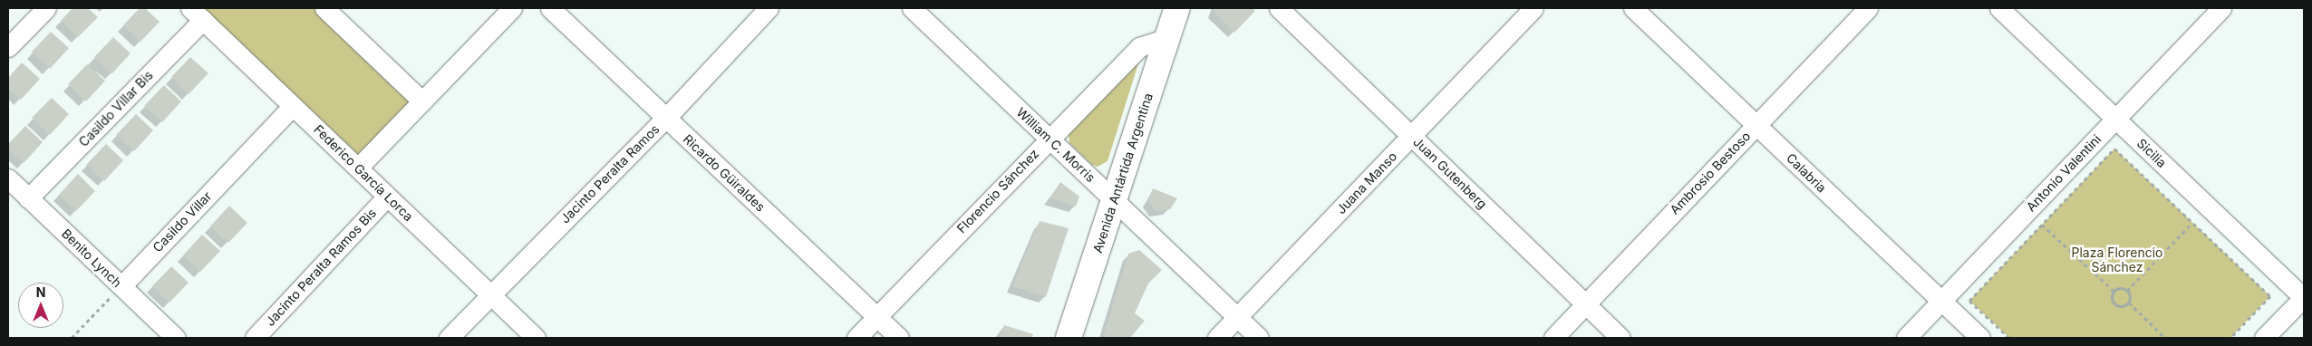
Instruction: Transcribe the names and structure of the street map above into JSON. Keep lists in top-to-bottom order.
{
  "streets": {
    "main road": ["Avenida Antártida Argentina"],
    "street": [
      "Casildo Villar Bis",
      "William C. Morris",
      "Sicilia",
      "Federico García Lorca",
      "Ricardo Güiraldes",
      "Juan Gutenberg",
      "Ambrosio Bestoso",
      "Calabria",
      "Antonio Valentini",
      "Jacinto Peralta Ramos",
      "Juana Manso",
      "Florencio Sánchez",
      "Casildo Villar",
      "Benito Lynch",
      "Jacinto Peralta Ramos Bis"
    ]
  },
  "crossings": [
    ["Casildo Villar Bis", "Federico García Lorca"],
    ["Casildo Villar Bis", "Benito Lynch"],
    ["William C. Morris", "Avenida Antártida Argentina"],
    ["William C. Morris", "Juana Manso"],
    ["William C. Morris", "Florencio Sánchez"],
    ["Sicilia", "Antonio Valentini"],
    ["Federico García Lorca", "Jacinto Peralta Ramos"],
    ["Federico García Lorca", "Casildo Villar"],
    ["Federico García Lorca", "Jacinto Peralta Ramos Bis"],
    ["Ricardo Güiraldes", "Jacinto Peralta Ramos"],
    ["Ricardo Güiraldes", "Florencio Sánchez"],
    ["Avenida Antártida Argentina", "Florencio Sánchez"],
    ["Juan Gutenberg", "Ambrosio Bestoso"],
    ["Juan Gutenberg", "Juana Manso"],
    ["Ambrosio Bestoso", "Calabria"],
    ["Calabria", "Antonio Valentini"],
    ["Casildo Villar", "Benito Lynch"]
  ],
  "parks": ["Plaza Florencio Sánchez"],
  "north": "top"
}
